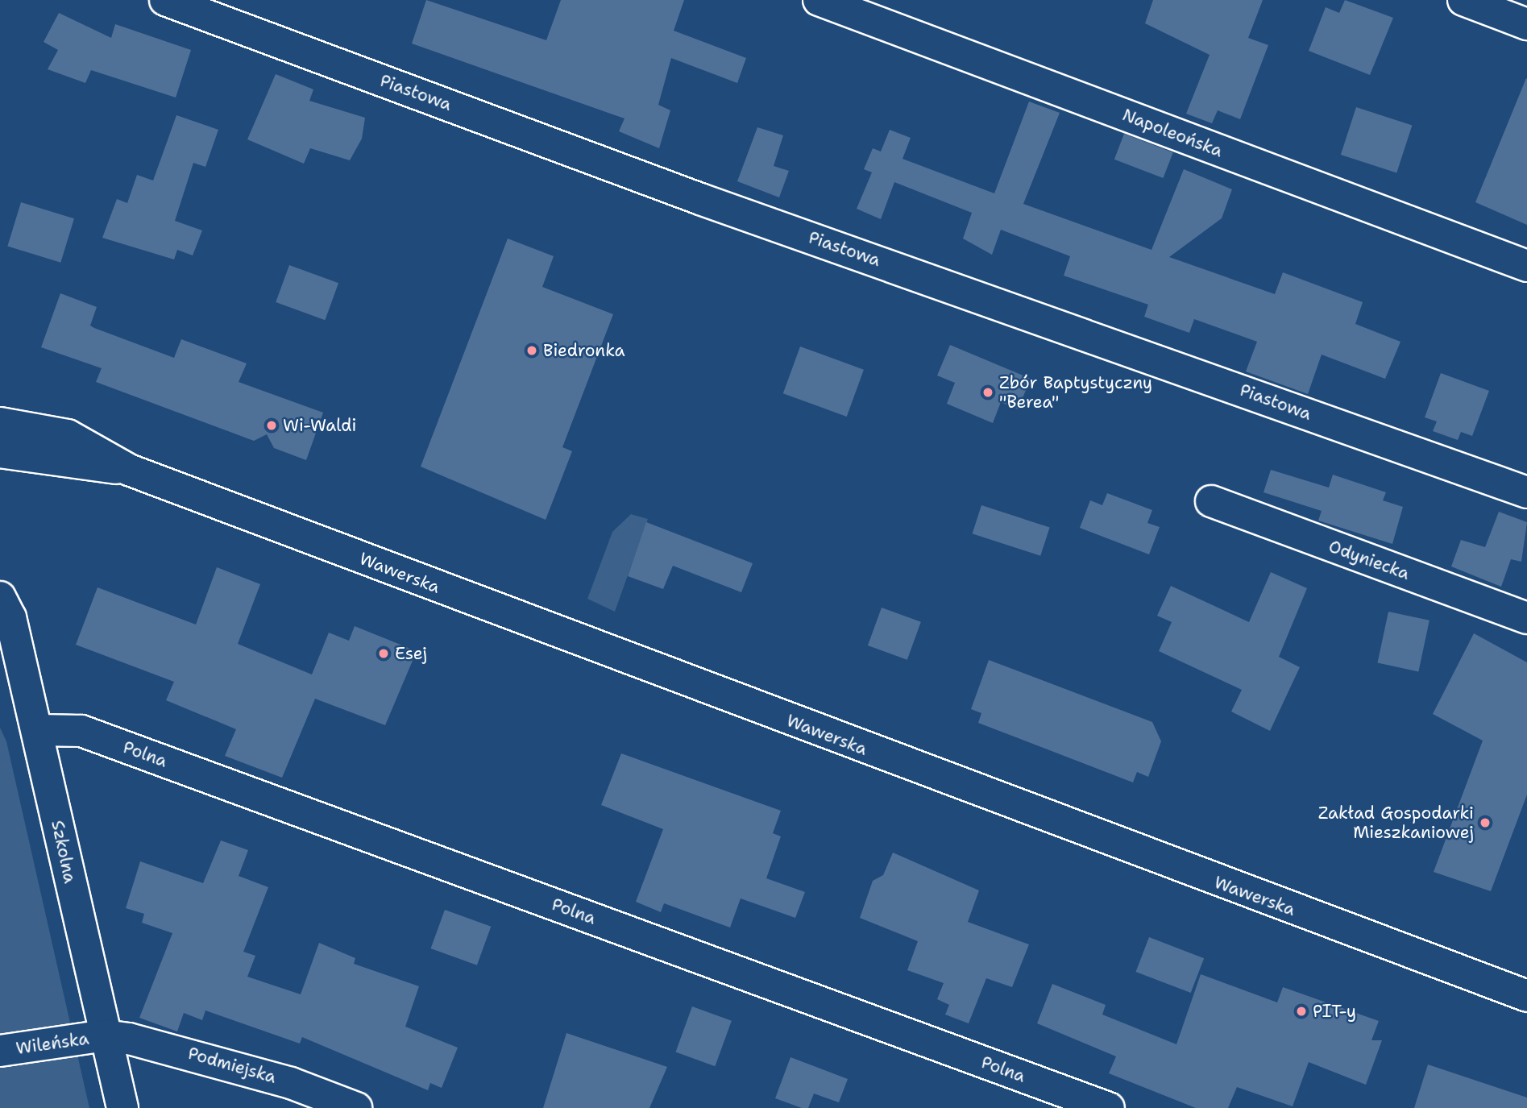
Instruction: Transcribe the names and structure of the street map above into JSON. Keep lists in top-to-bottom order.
{
  "streets": {
    "street": [
      "Piastowa",
      "Napoleońska",
      "Odyniecka",
      "Wawerska",
      "Polna",
      "Szkolna",
      "Wileńska",
      "Podmiejska"
    ]
  },
  "crossings": [
    ["Polna", "Szkolna"],
    ["Szkolna", "Wileńska"],
    ["Szkolna", "Podmiejska"],
    ["Wileńska", "Podmiejska"]
  ],
  "places": [
    "Biedronka",
    "Zbór Baptystyczny \"Berea\"",
    "Wi-Waldi",
    "Esej",
    "Zakład Gospodarki Mieszkaniowej",
    "PIT-y"
  ]
}
